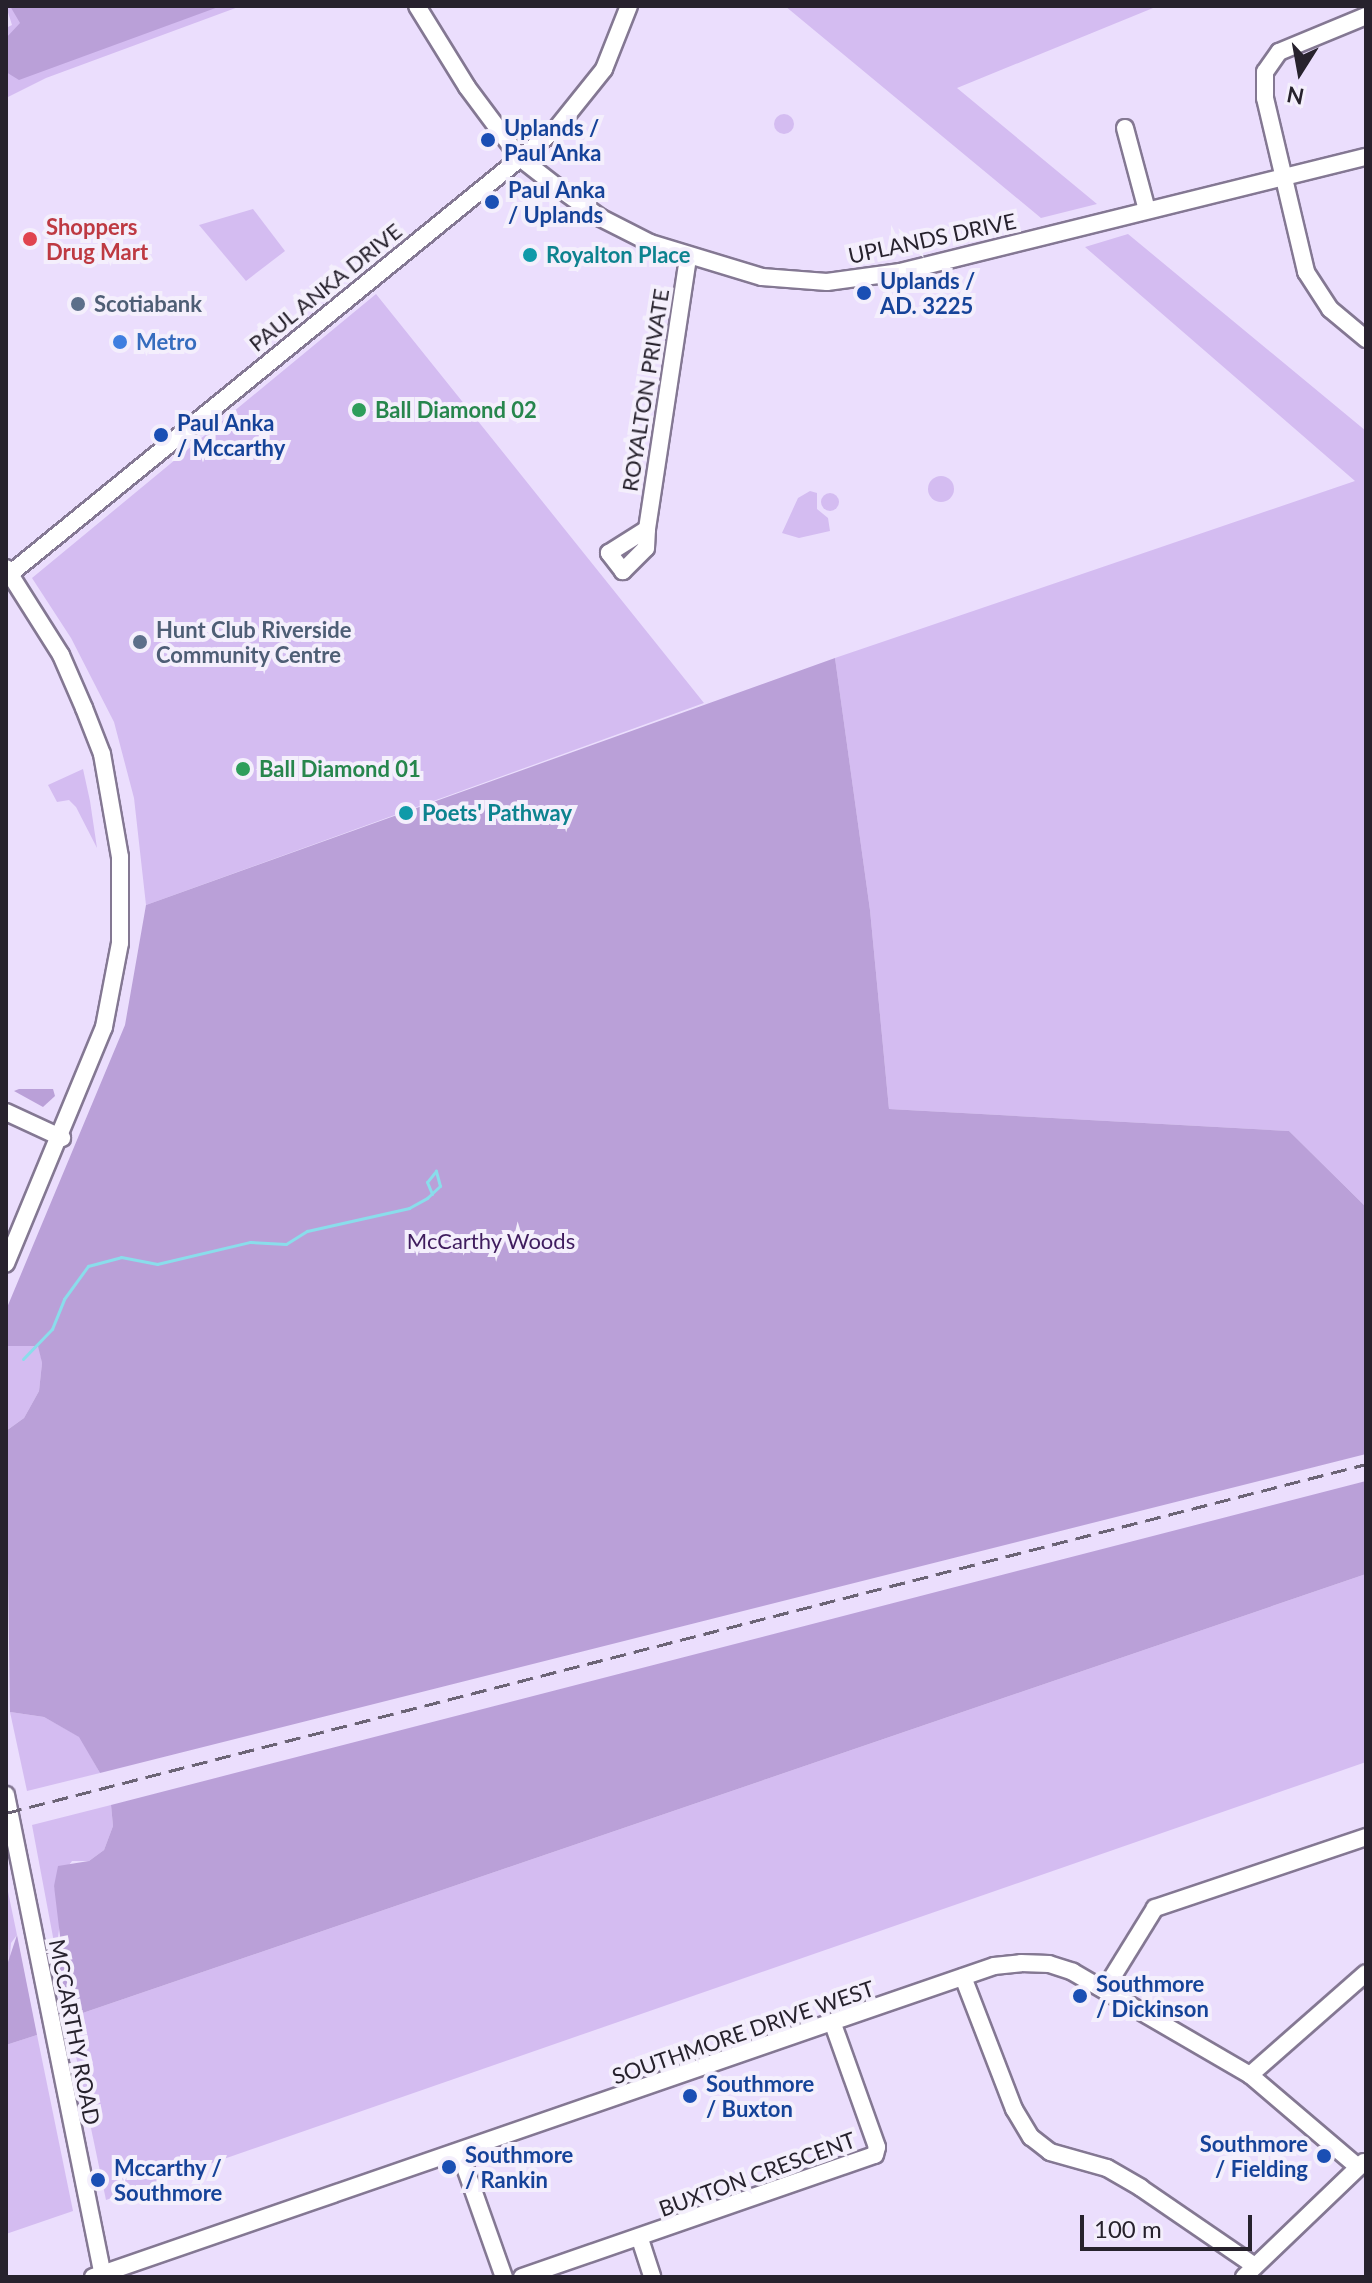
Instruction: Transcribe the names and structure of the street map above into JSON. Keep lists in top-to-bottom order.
{
  "streets": {
    "street": [
      "UPLANDS DRIVE",
      "PAUL ANKA DRIVE",
      "ROYALTON PRIVATE",
      "MCCARTHY ROAD",
      "SOUTHMORE DRIVE WEST",
      "BUXTON CRESCENT"
    ]
  },
  "crossings": [
    ["UPLANDS DRIVE", "PAUL ANKA DRIVE"],
    ["UPLANDS DRIVE", "ROYALTON PRIVATE"],
    ["MCCARTHY ROAD", "SOUTHMORE DRIVE WEST"],
    ["SOUTHMORE DRIVE WEST", "BUXTON CRESCENT"]
  ],
  "parks": ["McCarthy Woods"],
  "places": [
    "Uplands / Paul Anka",
    "Paul Anka / Uplands",
    "Shoppers Drug Mart",
    "Royalton Place",
    "Uplands / AD. 3225",
    "Scotiabank",
    "Metro",
    "Ball Diamond 02",
    "Paul Anka / Mccarthy",
    "Hunt Club Riverside Community Centre",
    "Ball Diamond 01",
    "Poets' Pathway",
    "Southmore / Dickinson",
    "Southmore / Buxton",
    "Southmore / Fielding",
    "Southmore / Rankin",
    "Mccarthy / Southmore"
  ],
  "scale_bar": "100 m",
  "north": "bottom"
}
